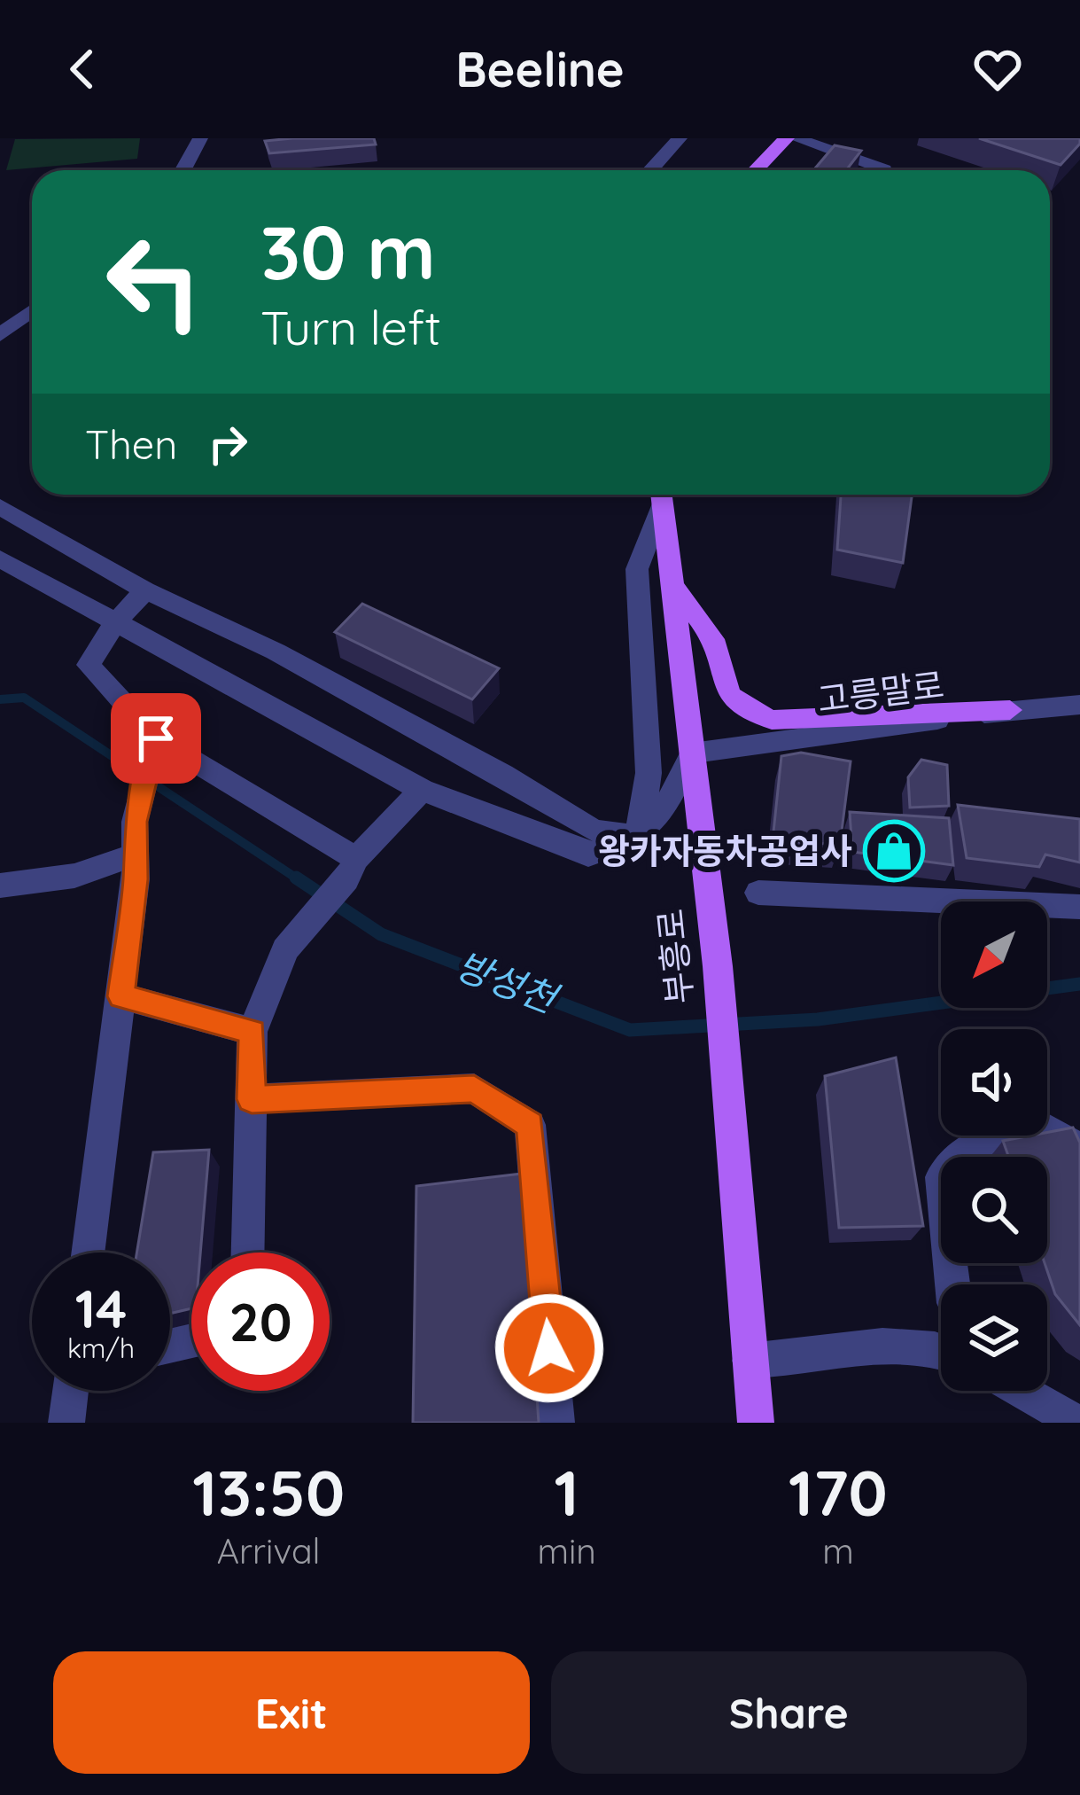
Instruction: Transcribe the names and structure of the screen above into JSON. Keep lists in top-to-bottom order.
{
  "streets": {
    "main road": ["부흥로"],
    "street": ["고릉말로"]
  },
  "crossings": [
    ["고릉말로", "부흥로"]
  ],
  "water": ["방성천"],
  "places": {
    "shop": ["왕카자동차공업사"]
  },
  "north": "bottom left",
  "page": {
    "header": "Beeline",
    "turn": ["30 m", "Turn left"],
    "then": "Then",
    "speed": "14 km/h",
    "limit": "20",
    "eta": [
      "13:50",
      "Arrival",
      "1",
      "min",
      "170",
      "m"
    ],
    "buttons": ["Exit", "Share"]
  }
}
